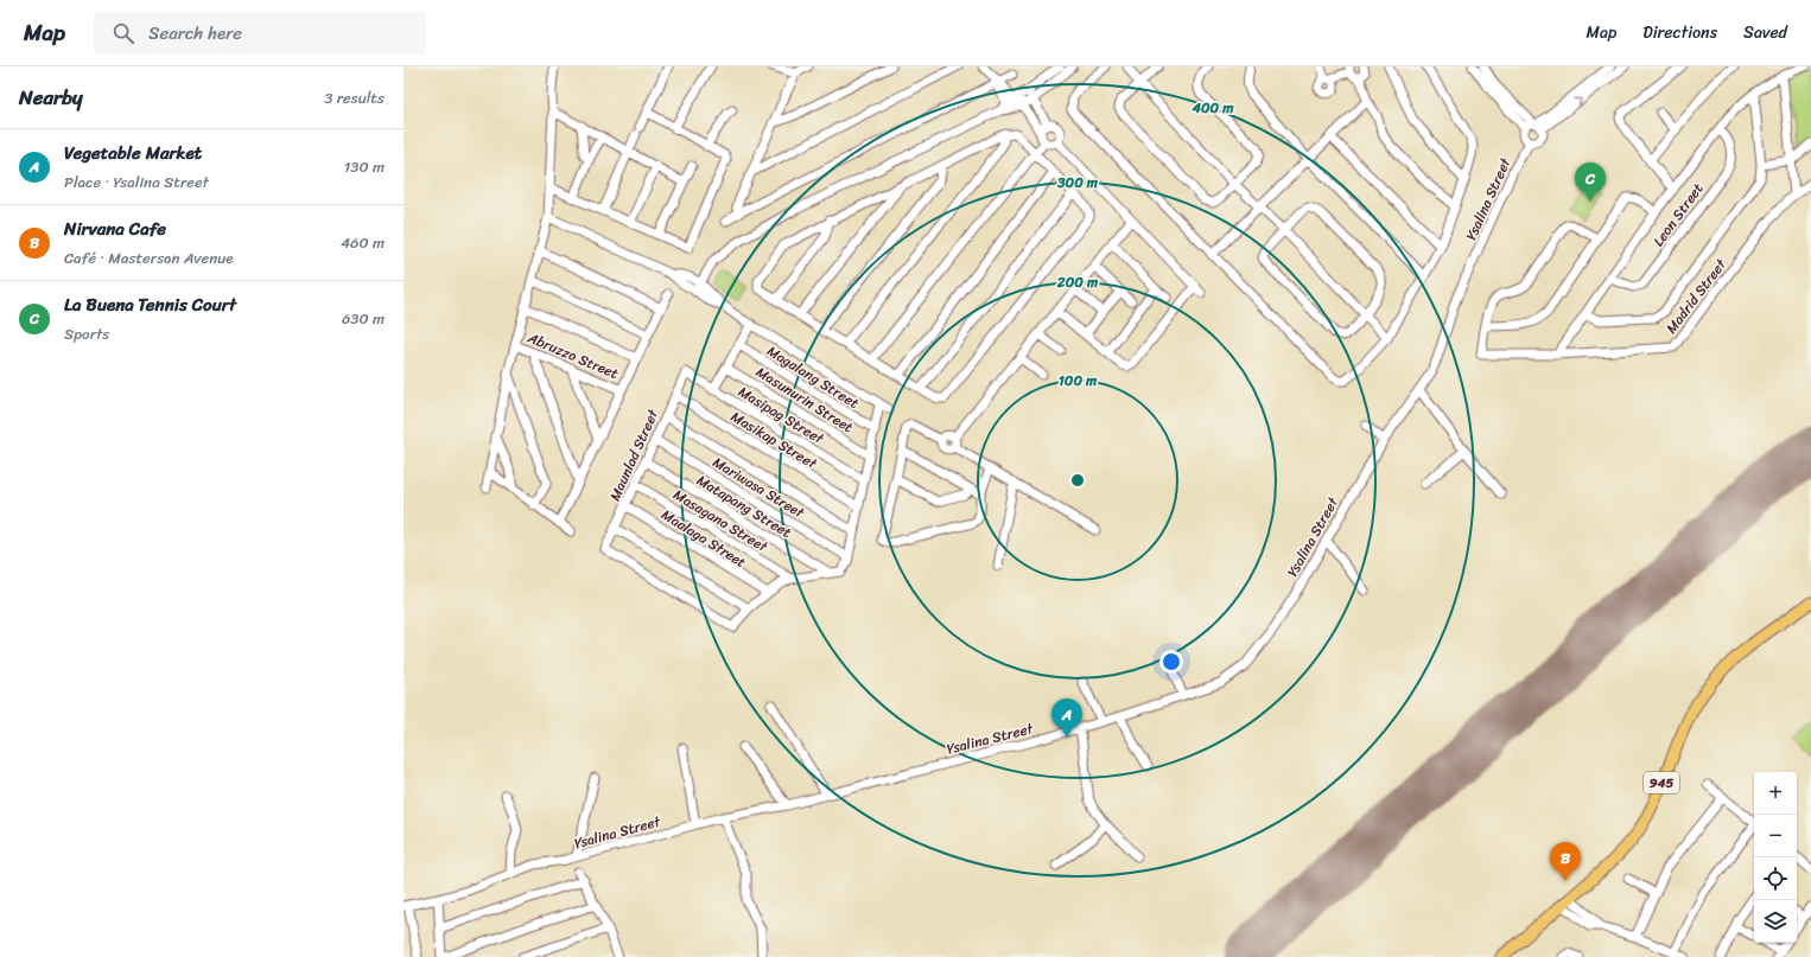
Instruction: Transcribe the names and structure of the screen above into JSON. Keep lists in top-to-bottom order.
{
  "streets": {
    "main road": ["945"],
    "street": [
      "Ysalina Street",
      "Leon Street",
      "Madrid Street",
      "Abruzzo Street",
      "Magalang Street",
      "Masunurin Street",
      "Masipag Street",
      "Masikap Street",
      "Maunlad Street",
      "Mariwasa Street",
      "Matapang Street",
      "Masagana Street",
      "Maalaga Street"
    ]
  },
  "crossings": [
    ["Masipag Street", "Maunlad Street"],
    ["Masikap Street", "Maunlad Street"],
    ["Maunlad Street", "Mariwasa Street"],
    ["Maunlad Street", "Matapang Street"],
    ["Maunlad Street", "Masagana Street"],
    ["Maunlad Street", "Maalaga Street"]
  ],
  "page": {
    "header": "Map",
    "search": "Search here",
    "nav": ["Map", "Directions", "Saved"],
    "heading": ["Nearby", "3 results"],
    "list": [
      {
        "mark": "A",
        "name": "Vegetable Market",
        "note": "Place · Ysalina Street",
        "value": "130 m"
      },
      {
        "mark": "B",
        "name": "Nirvana Cafe",
        "note": "Café · Masterson Avenue",
        "value": "460 m"
      },
      {
        "mark": "C",
        "name": "La Buena Tennis Court",
        "note": "Sports",
        "value": "630 m"
      }
    ],
    "pins": ["C", "A", "B"],
    "map_buttons": ["+", "−"]
  },
  "rings": [
    "400 m",
    "300 m",
    "200 m",
    "100 m"
  ]
}
